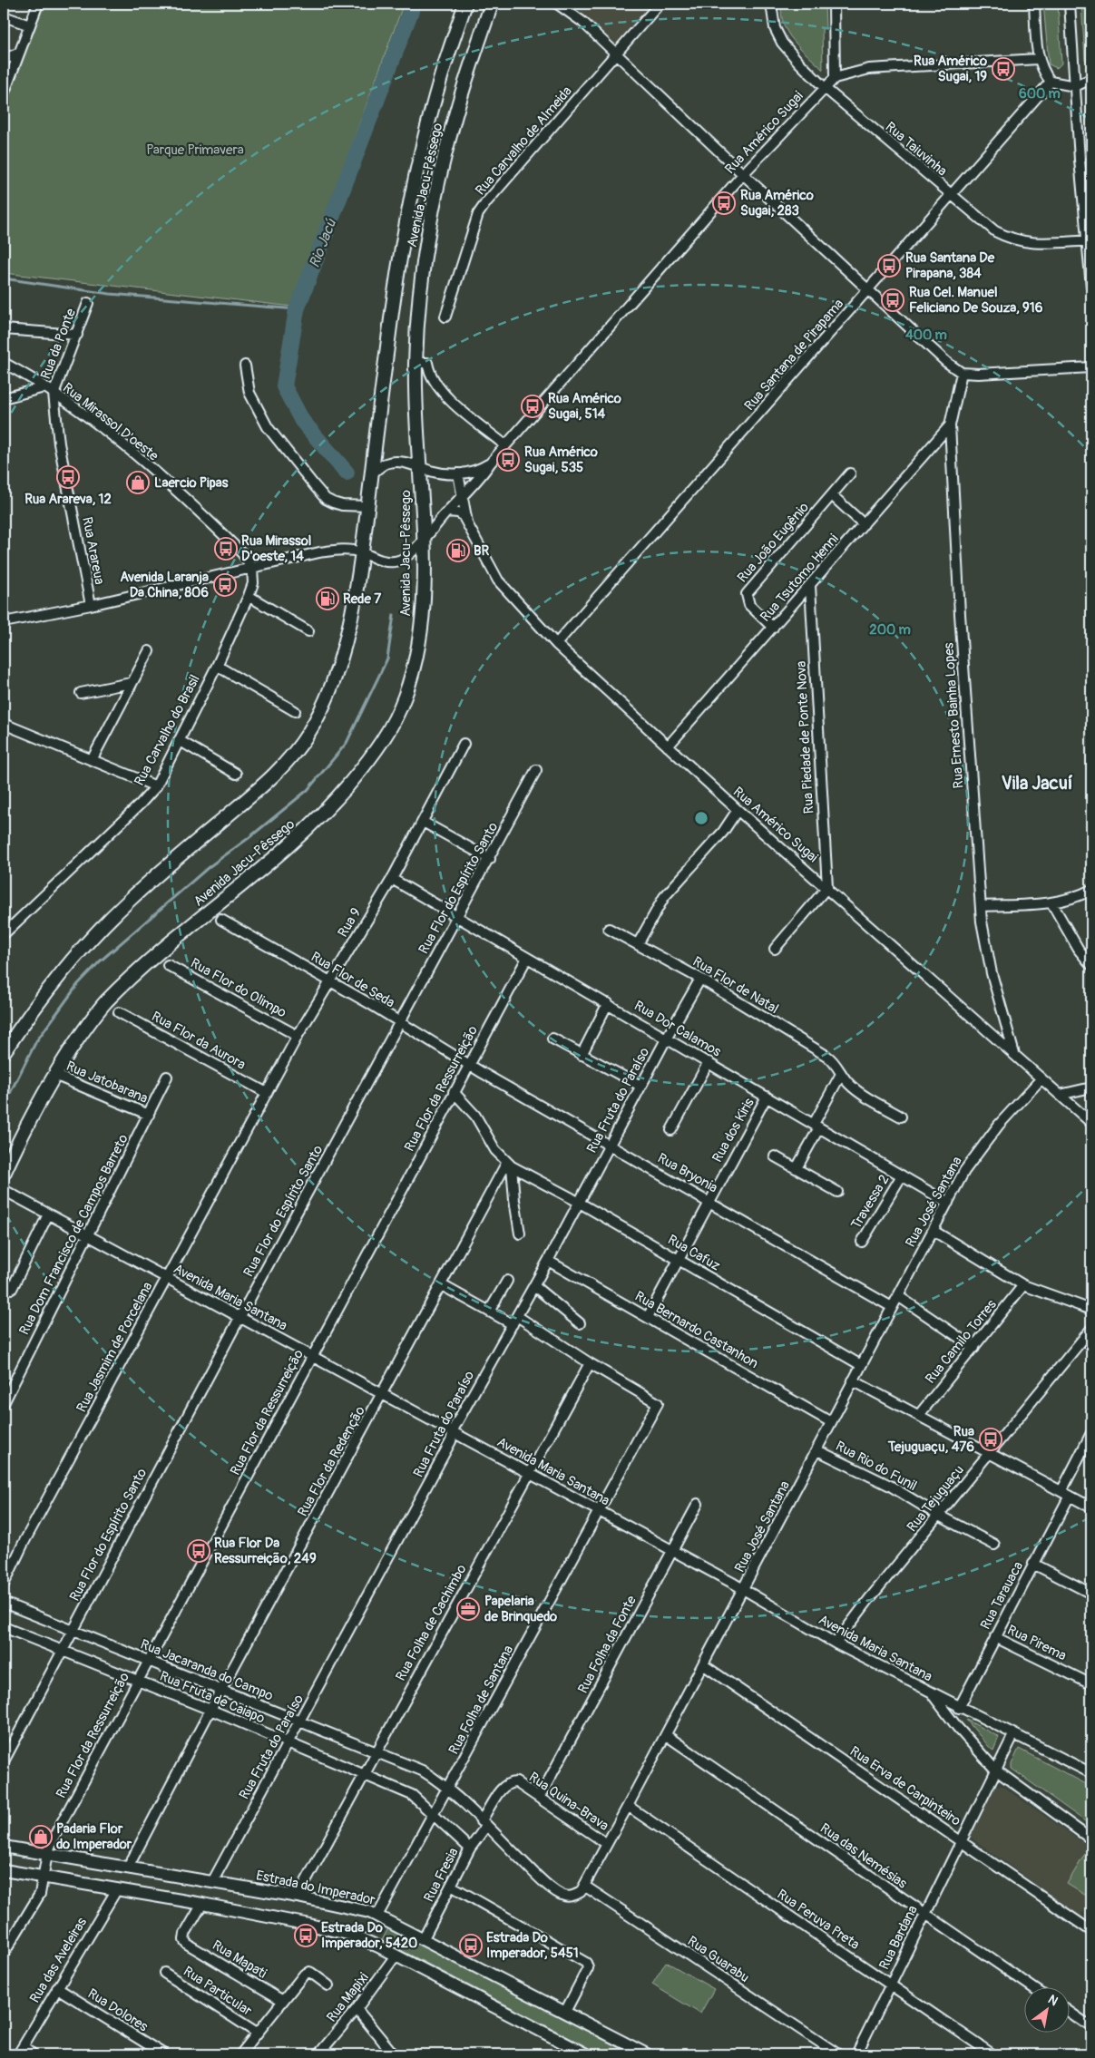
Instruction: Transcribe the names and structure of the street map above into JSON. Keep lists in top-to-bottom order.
{
  "streets": {
    "highway": ["Avenida Jacu-Pêssego"],
    "main road": ["Estrada do Imperador"],
    "street": [
      "Rua Américo Sugai",
      "Rua Carvalho de Almeida",
      "Rua Taiuvinha",
      "Rua da Ponte",
      "Rua Santana de Pirapama",
      "Rua Mirassol D'oeste",
      "Rua João Eugênio",
      "Rua Arareua",
      "Rua Tsutomo Henni",
      "Rua Ernesto Bainha Lopes",
      "Rua Carvalho do Brasil",
      "Rua Piedade de Ponte Nova",
      "Rua Flor do Espírito Santo",
      "Rua 9",
      "Rua Flor de Seda",
      "Rua Flor de Natal",
      "Rua Flor do Olimpo",
      "Rua Dor Calamos",
      "Rua Flor da Aurora",
      "Rua Jatobarana",
      "Rua Flor da Ressurreição",
      "Rua Fruta do Paraíso",
      "Rua dos Kiris",
      "Rua Bryonia",
      "Travessa 2",
      "Rua José Santana",
      "Rua Dom Francisco de Campos Barreto",
      "Rua Cafuz",
      "Avenida Maria Santana",
      "Rua Bernardo Castanhon",
      "Rua Camilo Torres",
      "Rua Jasmim de Porcelana",
      "Rua Flor da Redenção",
      "Rua Rio do Funil",
      "Rua Tejuguaçu",
      "Rua Tarauaca",
      "Rua Folha de Cachimbo",
      "Rua Pirema",
      "Rua Folha da Fonte",
      "Rua Jacaranda do Campo",
      "Rua Fruta de Caiapo",
      "Rua Folha de Santana",
      "Rua Erva de Carpinteiro",
      "Rua Quina-Brava",
      "Rua das Nemésias",
      "Rua Fresia",
      "Rua Peruva Preta",
      "Rua Bardana",
      "Rua Mapati",
      "Rua Guarabu",
      "Rua das Aveleiras",
      "Rua Particular",
      "Rua Mapixi",
      "Rua Dolores"
    ]
  },
  "crossings": [
    ["Rua Américo Sugai", "Rua Taiuvinha"],
    ["Rua Américo Sugai", "Avenida Jacu-Pêssego"],
    ["Rua Américo Sugai", "Rua Santana de Pirapama"],
    ["Rua Américo Sugai", "Rua Tsutomo Henni"],
    ["Rua Américo Sugai", "Rua Ernesto Bainha Lopes"],
    ["Rua Américo Sugai", "Rua Piedade de Ponte Nova"],
    ["Rua Américo Sugai", "Rua José Santana"],
    ["Rua Taiuvinha", "Rua Santana de Pirapama"],
    ["Avenida Jacu-Pêssego", "Rua Jatobarana"],
    ["Rua da Ponte", "Rua Mirassol D'oeste"],
    ["Rua da Ponte", "Rua Arareua"],
    ["Rua Mirassol D'oeste", "Rua Arareua"],
    ["Rua Mirassol D'oeste", "Rua Carvalho do Brasil"],
    ["Rua João Eugênio", "Rua Tsutomo Henni"],
    ["Rua Tsutomo Henni", "Rua Ernesto Bainha Lopes"],
    ["Rua Tsutomo Henni", "Rua Piedade de Ponte Nova"],
    ["Rua Flor do Espírito Santo", "Rua Flor de Seda"],
    ["Rua Flor do Espírito Santo", "Rua Dor Calamos"],
    ["Rua Flor do Espírito Santo", "Avenida Maria Santana"],
    ["Rua Flor do Espírito Santo", "Rua Jacaranda do Campo"],
    ["Rua Flor do Espírito Santo", "Rua Fruta de Caiapo"],
    ["Rua 9", "Rua Flor de Seda"],
    ["Rua 9", "Rua Dor Calamos"],
    ["Rua 9", "Rua Jasmim de Porcelana"],
    ["Rua Flor de Seda", "Rua Flor da Ressurreição"],
    ["Rua Flor de Seda", "Rua Bryonia"],
    ["Rua Flor de Seda", "Rua Jasmim de Porcelana"],
    ["Rua Flor de Natal", "Rua Fruta do Paraíso"],
    ["Rua Flor do Olimpo", "Rua Jasmim de Porcelana"],
    ["Rua Dor Calamos", "Rua Flor da Ressurreição"],
    ["Rua Dor Calamos", "Rua Fruta do Paraíso"],
    ["Rua Dor Calamos", "Rua dos Kiris"],
    ["Rua Dor Calamos", "Travessa 2"],
    ["Rua Dor Calamos", "Rua José Santana"],
    ["Rua Flor da Aurora", "Rua Jasmim de Porcelana"],
    ["Rua Jatobarana", "Rua Dom Francisco de Campos Barreto"],
    ["Rua Flor da Ressurreição", "Rua Bryonia"],
    ["Rua Flor da Ressurreição", "Avenida Maria Santana"],
    ["Rua Flor da Ressurreição", "Rua Jacaranda do Campo"],
    ["Rua Flor da Ressurreição", "Rua Fruta de Caiapo"],
    ["Rua Flor da Ressurreição", "Estrada do Imperador"],
    ["Rua Fruta do Paraíso", "Rua Bryonia"],
    ["Rua Fruta do Paraíso", "Rua Cafuz"],
    ["Rua Fruta do Paraíso", "Avenida Maria Santana"],
    ["Rua Fruta do Paraíso", "Rua Bernardo Castanhon"],
    ["Rua Fruta do Paraíso", "Rua Jacaranda do Campo"],
    ["Rua Fruta do Paraíso", "Rua Fruta de Caiapo"],
    ["Rua Fruta do Paraíso", "Rua Folha de Santana"],
    ["Rua Fruta do Paraíso", "Estrada do Imperador"],
    ["Rua dos Kiris", "Rua Bryonia"],
    ["Rua dos Kiris", "Rua Cafuz"],
    ["Rua dos Kiris", "Rua Bernardo Castanhon"],
    ["Rua Bryonia", "Rua José Santana"],
    ["Rua José Santana", "Rua Cafuz"],
    ["Rua José Santana", "Avenida Maria Santana"],
    ["Rua José Santana", "Rua Bernardo Castanhon"],
    ["Rua José Santana", "Rua Rio do Funil"],
    ["Rua José Santana", "Rua Erva de Carpinteiro"],
    ["Rua José Santana", "Rua Quina-Brava"],
    ["Rua José Santana", "Rua das Nemésias"],
    ["Rua José Santana", "Rua Peruva Preta"],
    ["Rua José Santana", "Rua Guarabu"],
    ["Rua Dom Francisco de Campos Barreto", "Avenida Maria Santana"],
    ["Rua Cafuz", "Rua Flor da Redenção"],
    ["Avenida Maria Santana", "Rua Jasmim de Porcelana"],
    ["Avenida Maria Santana", "Rua Flor da Redenção"],
    ["Avenida Maria Santana", "Rua Tejuguaçu"],
    ["Avenida Maria Santana", "Rua Tarauaca"],
    ["Avenida Maria Santana", "Rua Folha de Cachimbo"],
    ["Avenida Maria Santana", "Rua Folha da Fonte"],
    ["Avenida Maria Santana", "Rua Folha de Santana"],
    ["Avenida Maria Santana", "Rua Bardana"],
    ["Rua Flor da Redenção", "Rua Jacaranda do Campo"],
    ["Rua Flor da Redenção", "Rua Fruta de Caiapo"],
    ["Rua Flor da Redenção", "Rua Folha de Santana"],
    ["Rua Flor da Redenção", "Estrada do Imperador"],
    ["Rua Rio do Funil", "Rua Tejuguaçu"],
    ["Rua Tarauaca", "Rua Pirema"],
    ["Rua Folha de Cachimbo", "Rua Jacaranda do Campo"],
    ["Rua Folha de Cachimbo", "Rua Fruta de Caiapo"],
    ["Rua Folha de Cachimbo", "Rua Folha de Santana"],
    ["Rua Folha de Cachimbo", "Estrada do Imperador"],
    ["Rua Folha da Fonte", "Rua Quina-Brava"],
    ["Rua Jacaranda do Campo", "Rua Folha de Santana"],
    ["Rua Jacaranda do Campo", "Rua Quina-Brava"],
    ["Rua Jacaranda do Campo", "Rua Fresia"],
    ["Rua Fruta de Caiapo", "Rua Folha de Santana"],
    ["Rua Fruta de Caiapo", "Rua Fresia"],
    ["Rua Folha de Santana", "Estrada do Imperador"],
    ["Rua Erva de Carpinteiro", "Rua Bardana"],
    ["Rua Quina-Brava", "Rua Fresia"],
    ["Rua das Nemésias", "Rua Bardana"],
    ["Rua Fresia", "Estrada do Imperador"],
    ["Rua Peruva Preta", "Rua Bardana"],
    ["Rua das Aveleiras", "Rua Dolores"]
  ],
  "districts": ["Vila Jacuí"],
  "water": ["Rio Jacú"],
  "parks": ["Parque Primavera"],
  "places": {
    "bus stop": [
      "Rua Américo Sugai, 19",
      "Rua Américo Sugai, 283",
      "Rua Santana De Pirapana, 384",
      "Rua Cel. Manuel Feliciano De Souza, 916",
      "Rua Américo Sugai, 514",
      "Rua Américo Sugai, 535",
      "Rua Arareva, 12",
      "Rua Mirassol D'oeste, 14",
      "Avenida Laranja Da China, 806",
      "Rua Tejuguaçu, 476",
      "Rua Flor Da Ressurreição, 249",
      "Estrada Do Imperador, 5420",
      "Estrada Do Imperador, 5451"
    ],
    "shop": ["Laercio Pipas", "Padaria Flor do Imperador"],
    "fuel station": ["BR", "Rede 7"],
    "office": ["Papelaria de Brinquedo"]
  },
  "north": "top right",
  "rings": ["600 m", "400 m", "200 m"]
}
